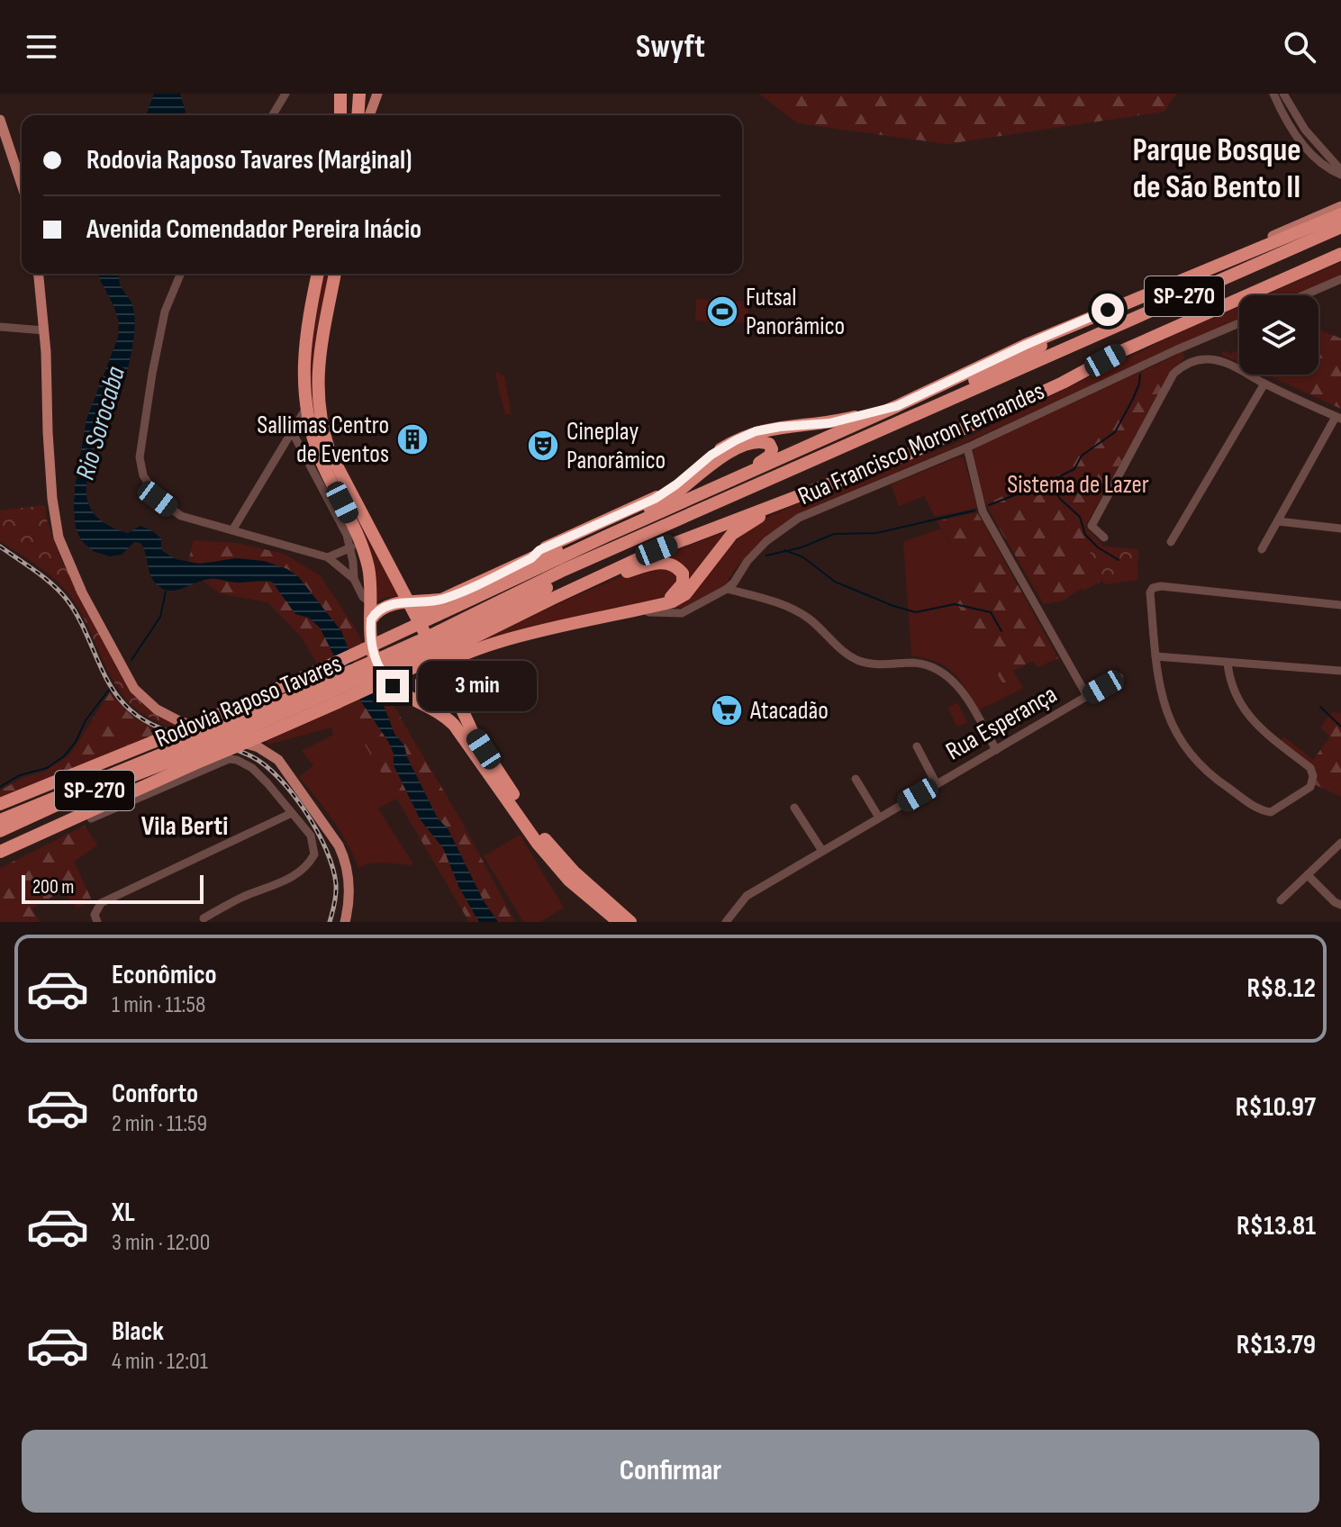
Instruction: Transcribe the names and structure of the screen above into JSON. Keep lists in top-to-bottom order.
{
  "streets": {
    "highway": ["SP-270", "Rodovia Raposo Tavares"],
    "street": ["Rua Francisco Moron Fernandes", "Rua Esperança"]
  },
  "crossings": [
    ["SP-270", "Rodovia Raposo Tavares"]
  ],
  "districts": ["Parque Bosque de São Bento II", "Vila Berti"],
  "water": ["Rio Sorocaba"],
  "parks": ["Sistema de Lazer"],
  "places": {
    "sports": ["Futsal Panorâmico"],
    "building": ["Sallimas Centro de Eventos"],
    "theatre": ["Cineplay Panorâmico"],
    "supermarket": ["Atacadão"]
  },
  "scale_bar": "200 m",
  "page": {
    "header": "Swyft",
    "banner": ["Rodovia Raposo Tavares (Marginal)", "Avenida Comendador Pereira Inácio"],
    "bubble": "3 min",
    "scale": "200 m",
    "list": [
      {
        "name": "Econômico",
        "note": "1 min · 11:58",
        "value": "R$8.12"
      },
      {
        "name": "Conforto",
        "note": "2 min · 11:59",
        "value": "R$10.97"
      },
      {
        "name": "XL",
        "note": "3 min · 12:00",
        "value": "R$13.81"
      },
      {
        "name": "Black",
        "note": "4 min · 12:01",
        "value": "R$13.79"
      }
    ],
    "buttons": "Confirmar"
  }
}
